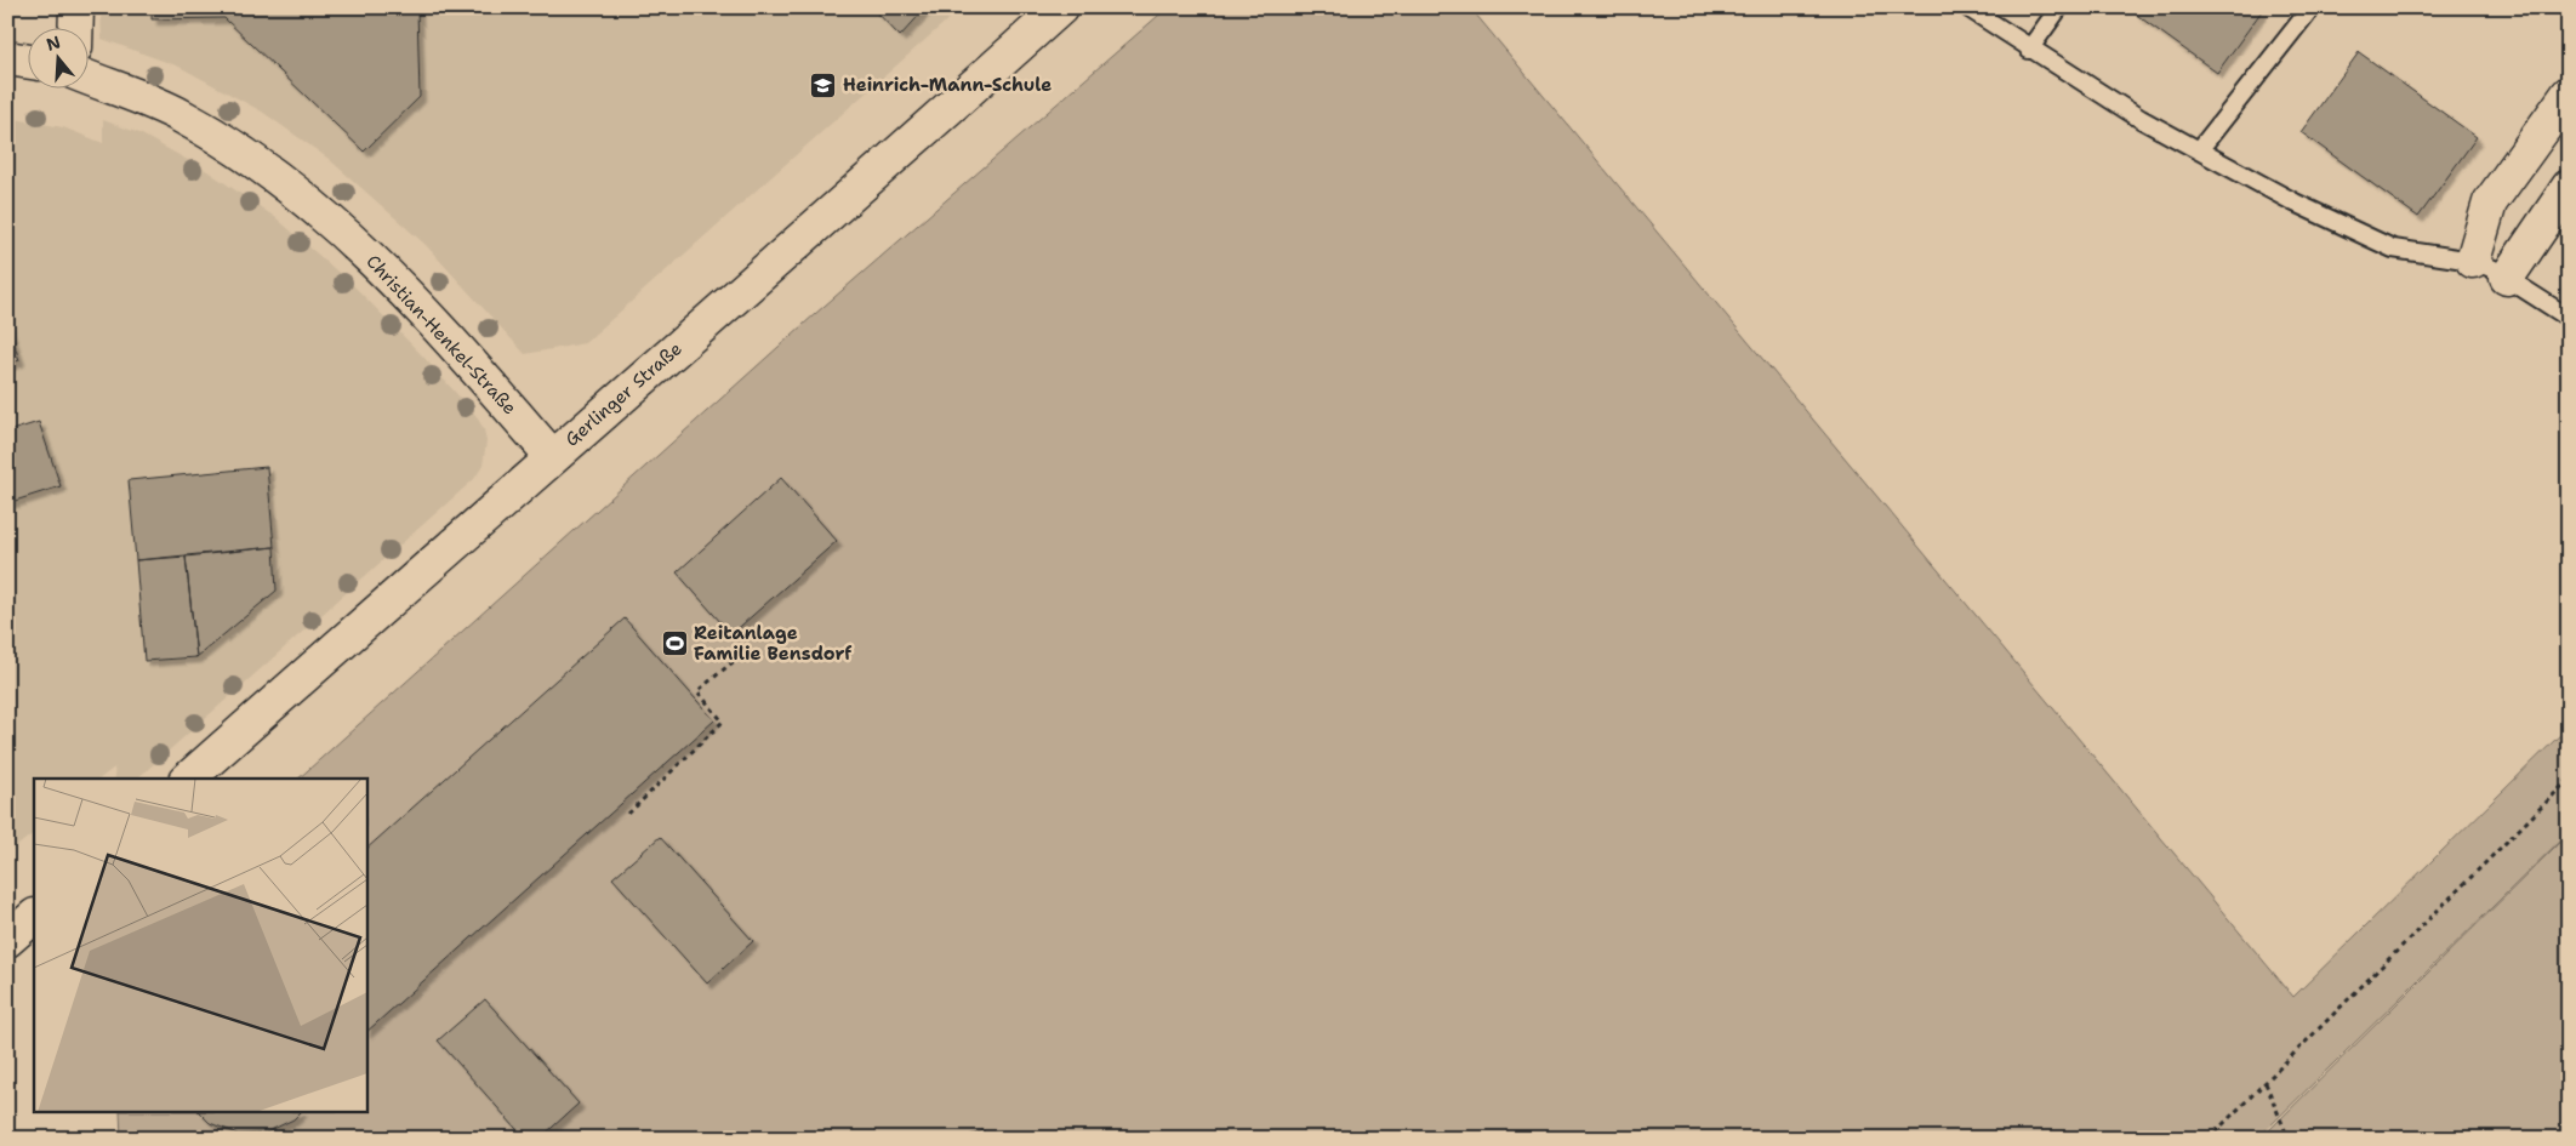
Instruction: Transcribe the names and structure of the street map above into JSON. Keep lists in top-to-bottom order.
{
  "streets": {
    "street": ["Christian-Henkel-Straße", "Gerlinger Straße"]
  },
  "crossings": [
    ["Christian-Henkel-Straße", "Gerlinger Straße"]
  ],
  "places": {
    "school or university": ["Heinrich-Mann-Schule"],
    "sports": ["Reitanlage Familie Bensdorf"]
  },
  "north": "top"
}
